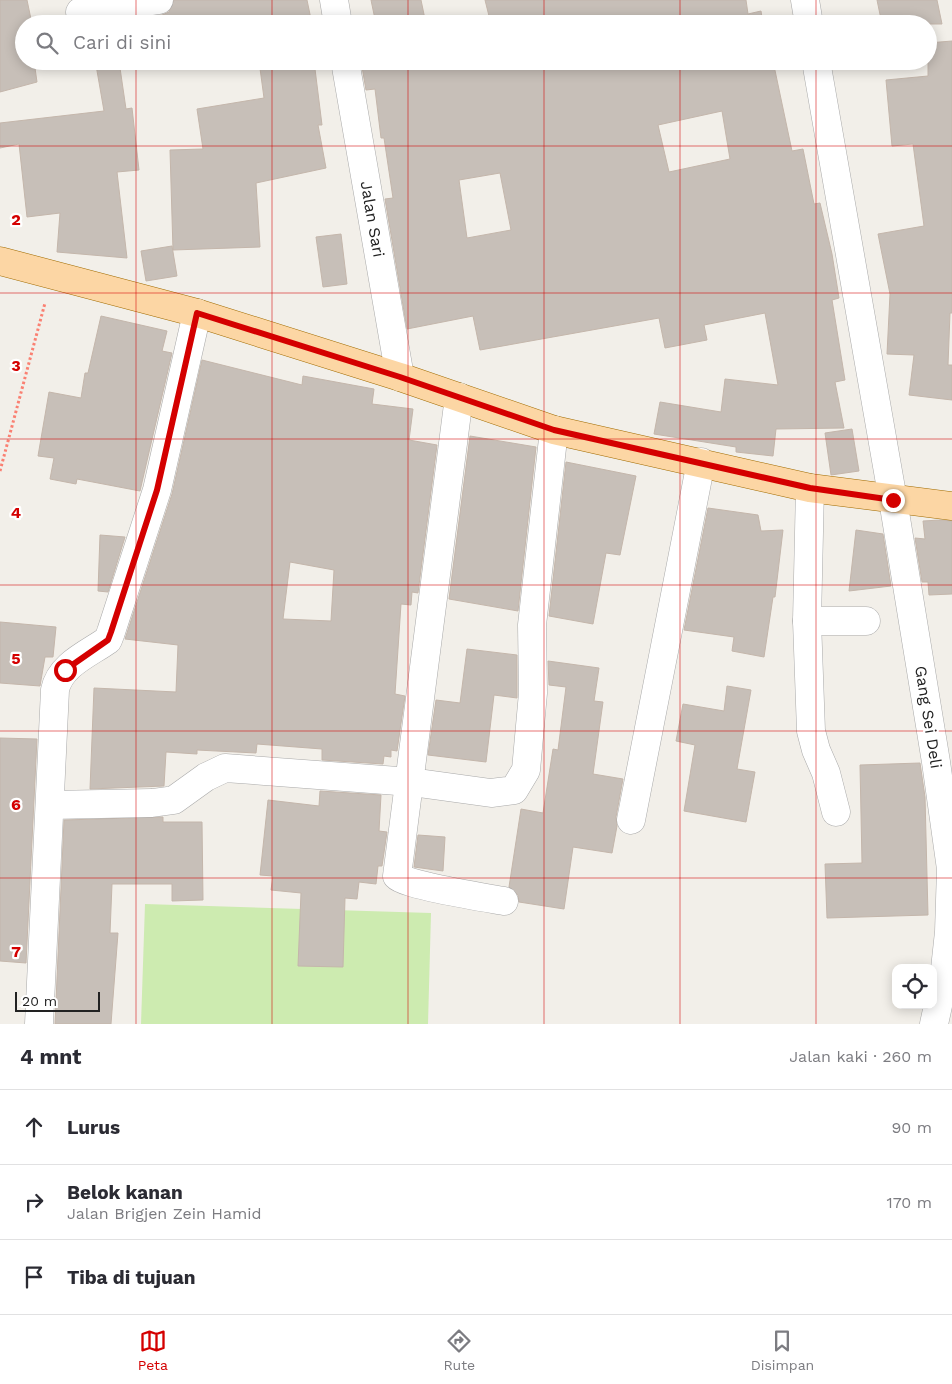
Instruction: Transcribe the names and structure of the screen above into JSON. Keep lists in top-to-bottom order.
{
  "streets": {
    "street": ["Jalan Sari", "Gang Sei Deli"]
  },
  "scale_bar": "20 m",
  "page": {
    "search": "Cari di sini",
    "scale": "20 m",
    "heading": ["4 mnt", "Jalan kaki · 260 m"],
    "list": [
      ["Lurus", "90 m"],
      ["Belok kanan", "Jalan Brigjen Zein Hamid", "170 m"],
      "Tiba di tujuan"
    ],
    "nav": ["Peta", "Rute", "Disimpan"]
  },
  "grid": {
    "rows": [
      "2",
      "3",
      "4",
      "5",
      "6",
      "7"
    ]
  }
}
